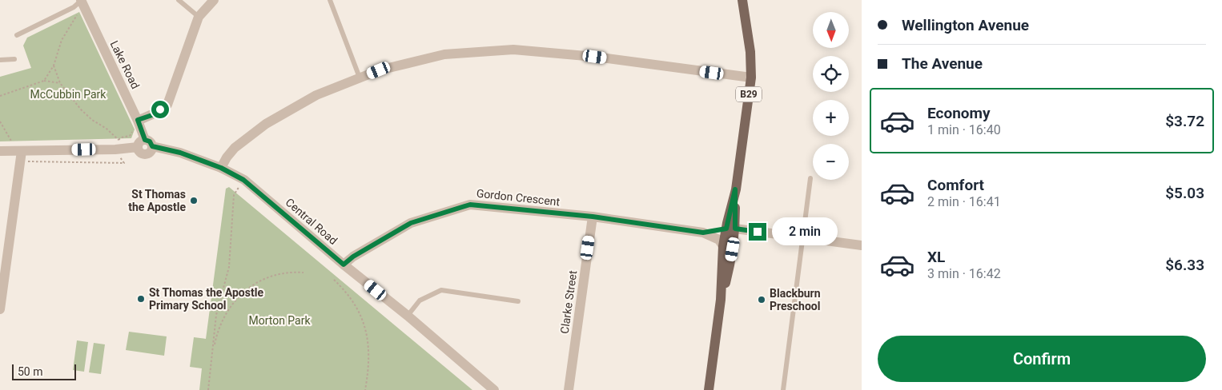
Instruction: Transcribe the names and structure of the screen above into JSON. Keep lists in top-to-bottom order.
{
  "streets": {
    "main road": ["B29"],
    "street": [
      "Lake Road",
      "Gordon Crescent",
      "Central Road",
      "Clarke Street"
    ]
  },
  "crossings": [
    ["Lake Road", "Central Road"],
    ["B29", "Gordon Crescent"],
    ["Gordon Crescent", "Central Road"],
    ["Gordon Crescent", "Clarke Street"]
  ],
  "parks": ["McCubbin Park", "Morton Park"],
  "places": ["St Thomas the Apostle", "St Thomas the Apostle Primary School", "Blackburn Preschool"],
  "scale_bar": "50 m",
  "north": "bottom",
  "page": {
    "banner": ["Wellington Avenue", "The Avenue"],
    "map_buttons": ["+", "−"],
    "list": [
      {
        "name": "Economy",
        "note": "1 min · 16:40",
        "value": "$3.72"
      },
      {
        "name": "Comfort",
        "note": "2 min · 16:41",
        "value": "$5.03"
      },
      {
        "name": "XL",
        "note": "3 min · 16:42",
        "value": "$6.33"
      }
    ],
    "bubble": "2 min",
    "buttons": "Confirm",
    "scale": "50 m"
  }
}
